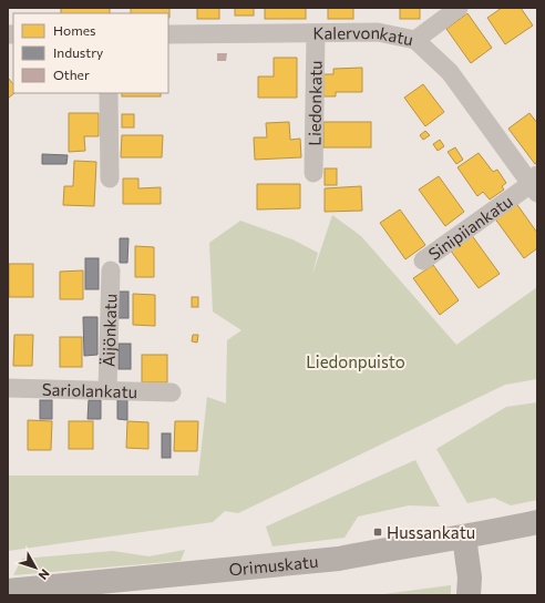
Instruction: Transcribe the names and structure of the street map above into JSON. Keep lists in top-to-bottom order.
{
  "streets": {
    "main road": ["Orimuskatu"],
    "street": [
      "Kalervonkatu",
      "Liedonkatu",
      "Sinipiiankatu",
      "Äijönkatu",
      "Sariolankatu"
    ]
  },
  "crossings": [
    ["Kalervonkatu", "Liedonkatu"],
    ["Kalervonkatu", "Sinipiiankatu"],
    ["Äijönkatu", "Sariolankatu"]
  ],
  "parks": ["Liedonpuisto"],
  "places": {
    "transit": ["Hussankatu"]
  },
  "legend": ["Homes", "Industry", "Other"],
  "north": "bottom right"
}
